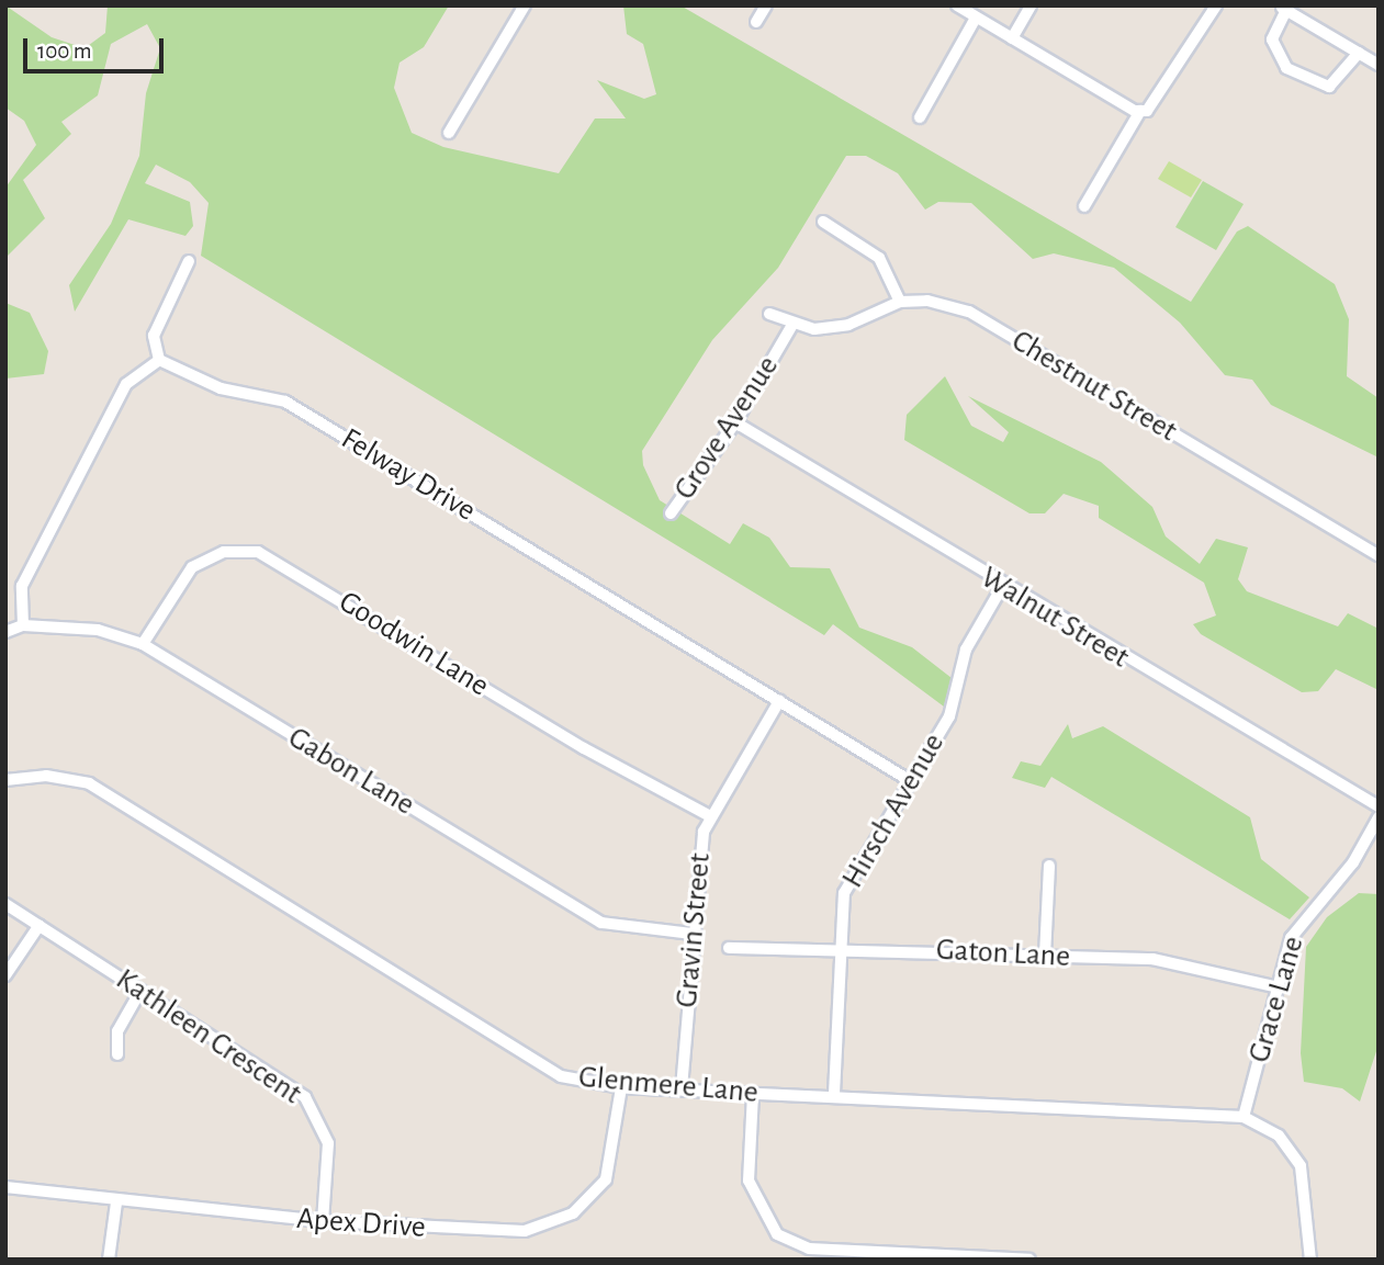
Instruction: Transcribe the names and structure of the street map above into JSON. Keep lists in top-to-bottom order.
{
  "streets": {
    "street": [
      "Chestnut Street",
      "Grove Avenue",
      "Felway Drive",
      "Walnut Street",
      "Goodwin Lane",
      "Gabon Lane",
      "Hirsch Avenue",
      "Gravin Street",
      "Gaton Lane",
      "Grace Lane",
      "Kathleen Crescent",
      "Glenmere Lane",
      "Apex Drive"
    ]
  },
  "crossings": [
    ["Chestnut Street", "Grove Avenue"],
    ["Grove Avenue", "Walnut Street"],
    ["Felway Drive", "Hirsch Avenue"],
    ["Felway Drive", "Gravin Street"],
    ["Walnut Street", "Hirsch Avenue"],
    ["Goodwin Lane", "Gabon Lane"],
    ["Goodwin Lane", "Gravin Street"],
    ["Gabon Lane", "Gravin Street"],
    ["Hirsch Avenue", "Gaton Lane"],
    ["Hirsch Avenue", "Glenmere Lane"],
    ["Gravin Street", "Glenmere Lane"],
    ["Gaton Lane", "Grace Lane"],
    ["Grace Lane", "Glenmere Lane"],
    ["Kathleen Crescent", "Apex Drive"],
    ["Glenmere Lane", "Apex Drive"]
  ],
  "scale_bar": "100 m"
}
